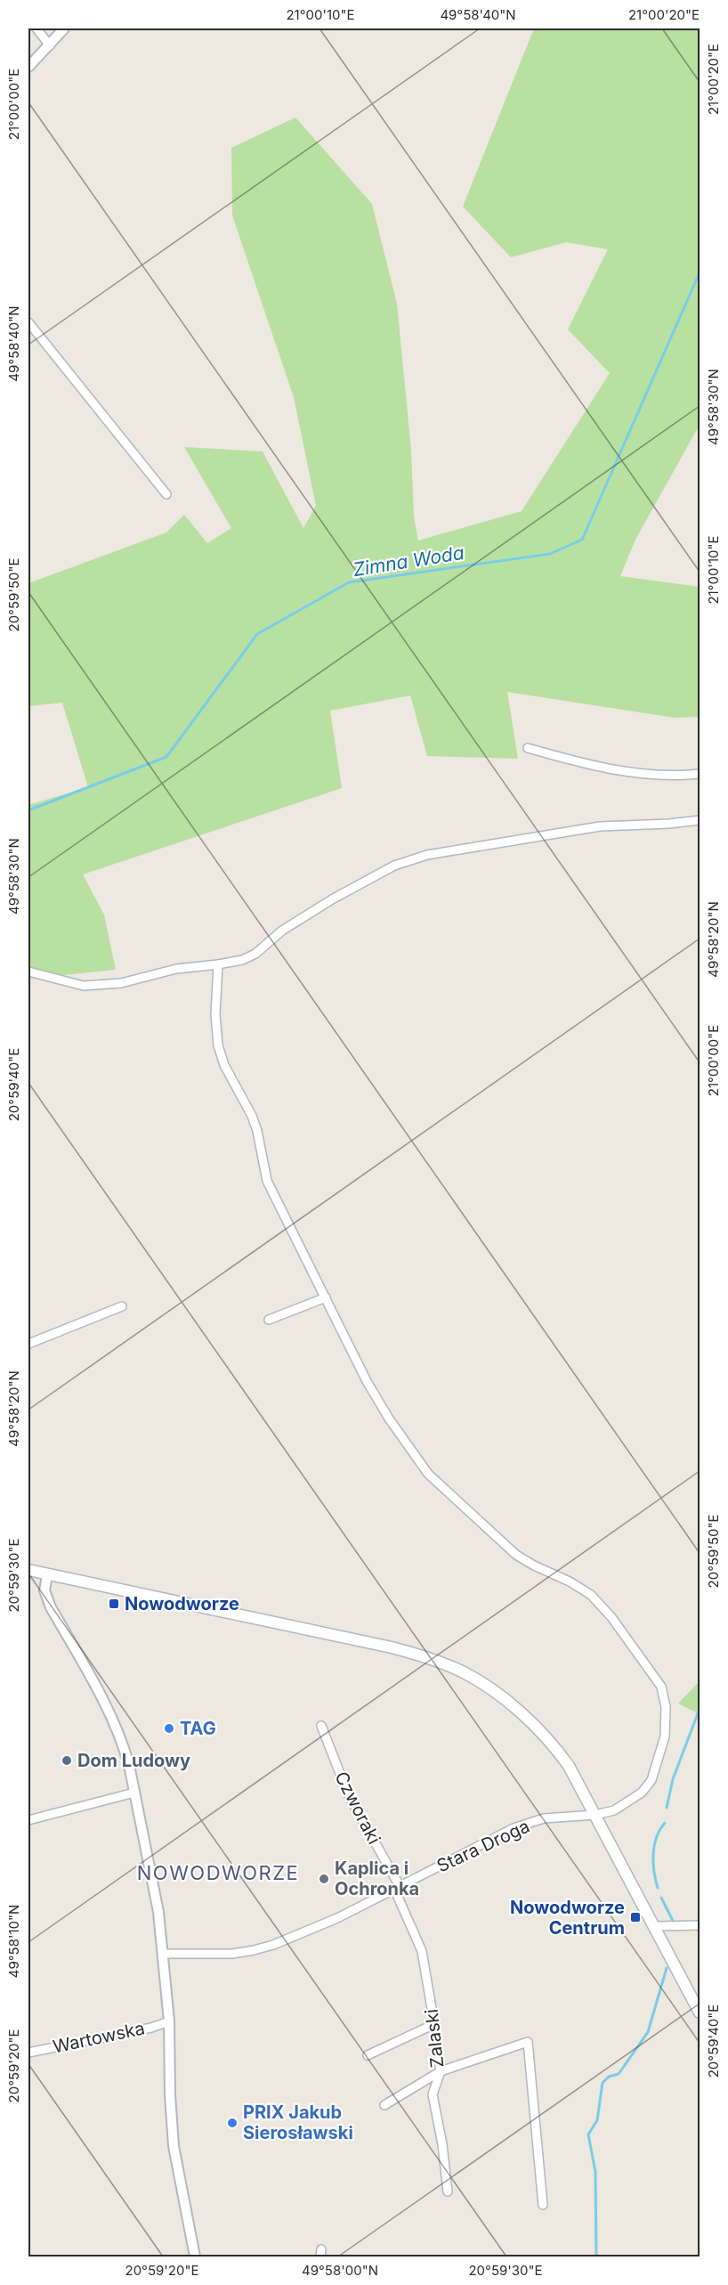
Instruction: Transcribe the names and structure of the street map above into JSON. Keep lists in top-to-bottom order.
{
  "streets": {
    "street": [
      "Czworaki",
      "Stara Droga",
      "Wartowska",
      "Zalaski"
    ]
  },
  "crossings": [
    ["Czworaki", "Stara Droga"],
    ["Czworaki", "Zalaski"],
    ["Stara Droga", "Zalaski"]
  ],
  "districts": ["NOWODWORZE"],
  "water": ["Zimna Woda"],
  "places": {
    "transit": ["Nowodworze", "Nowodworze Centrum"],
    "other": [
      "TAG",
      "Dom Ludowy",
      "Kaplica i Ochronka",
      "PRIX Jakub Sierosławski"
    ]
  },
  "coordinates": [
    "21°00'10\"E",
    "49°58'40\"N",
    "21°00'20\"E",
    "21°00'00\"E",
    "49°58'30\"N",
    "20°59'50\"E",
    "49°58'20\"N",
    "20°59'40\"E",
    "20°59'30\"E",
    "49°58'10\"N",
    "20°59'20\"E",
    "49°58'00\"N"
  ]
}
